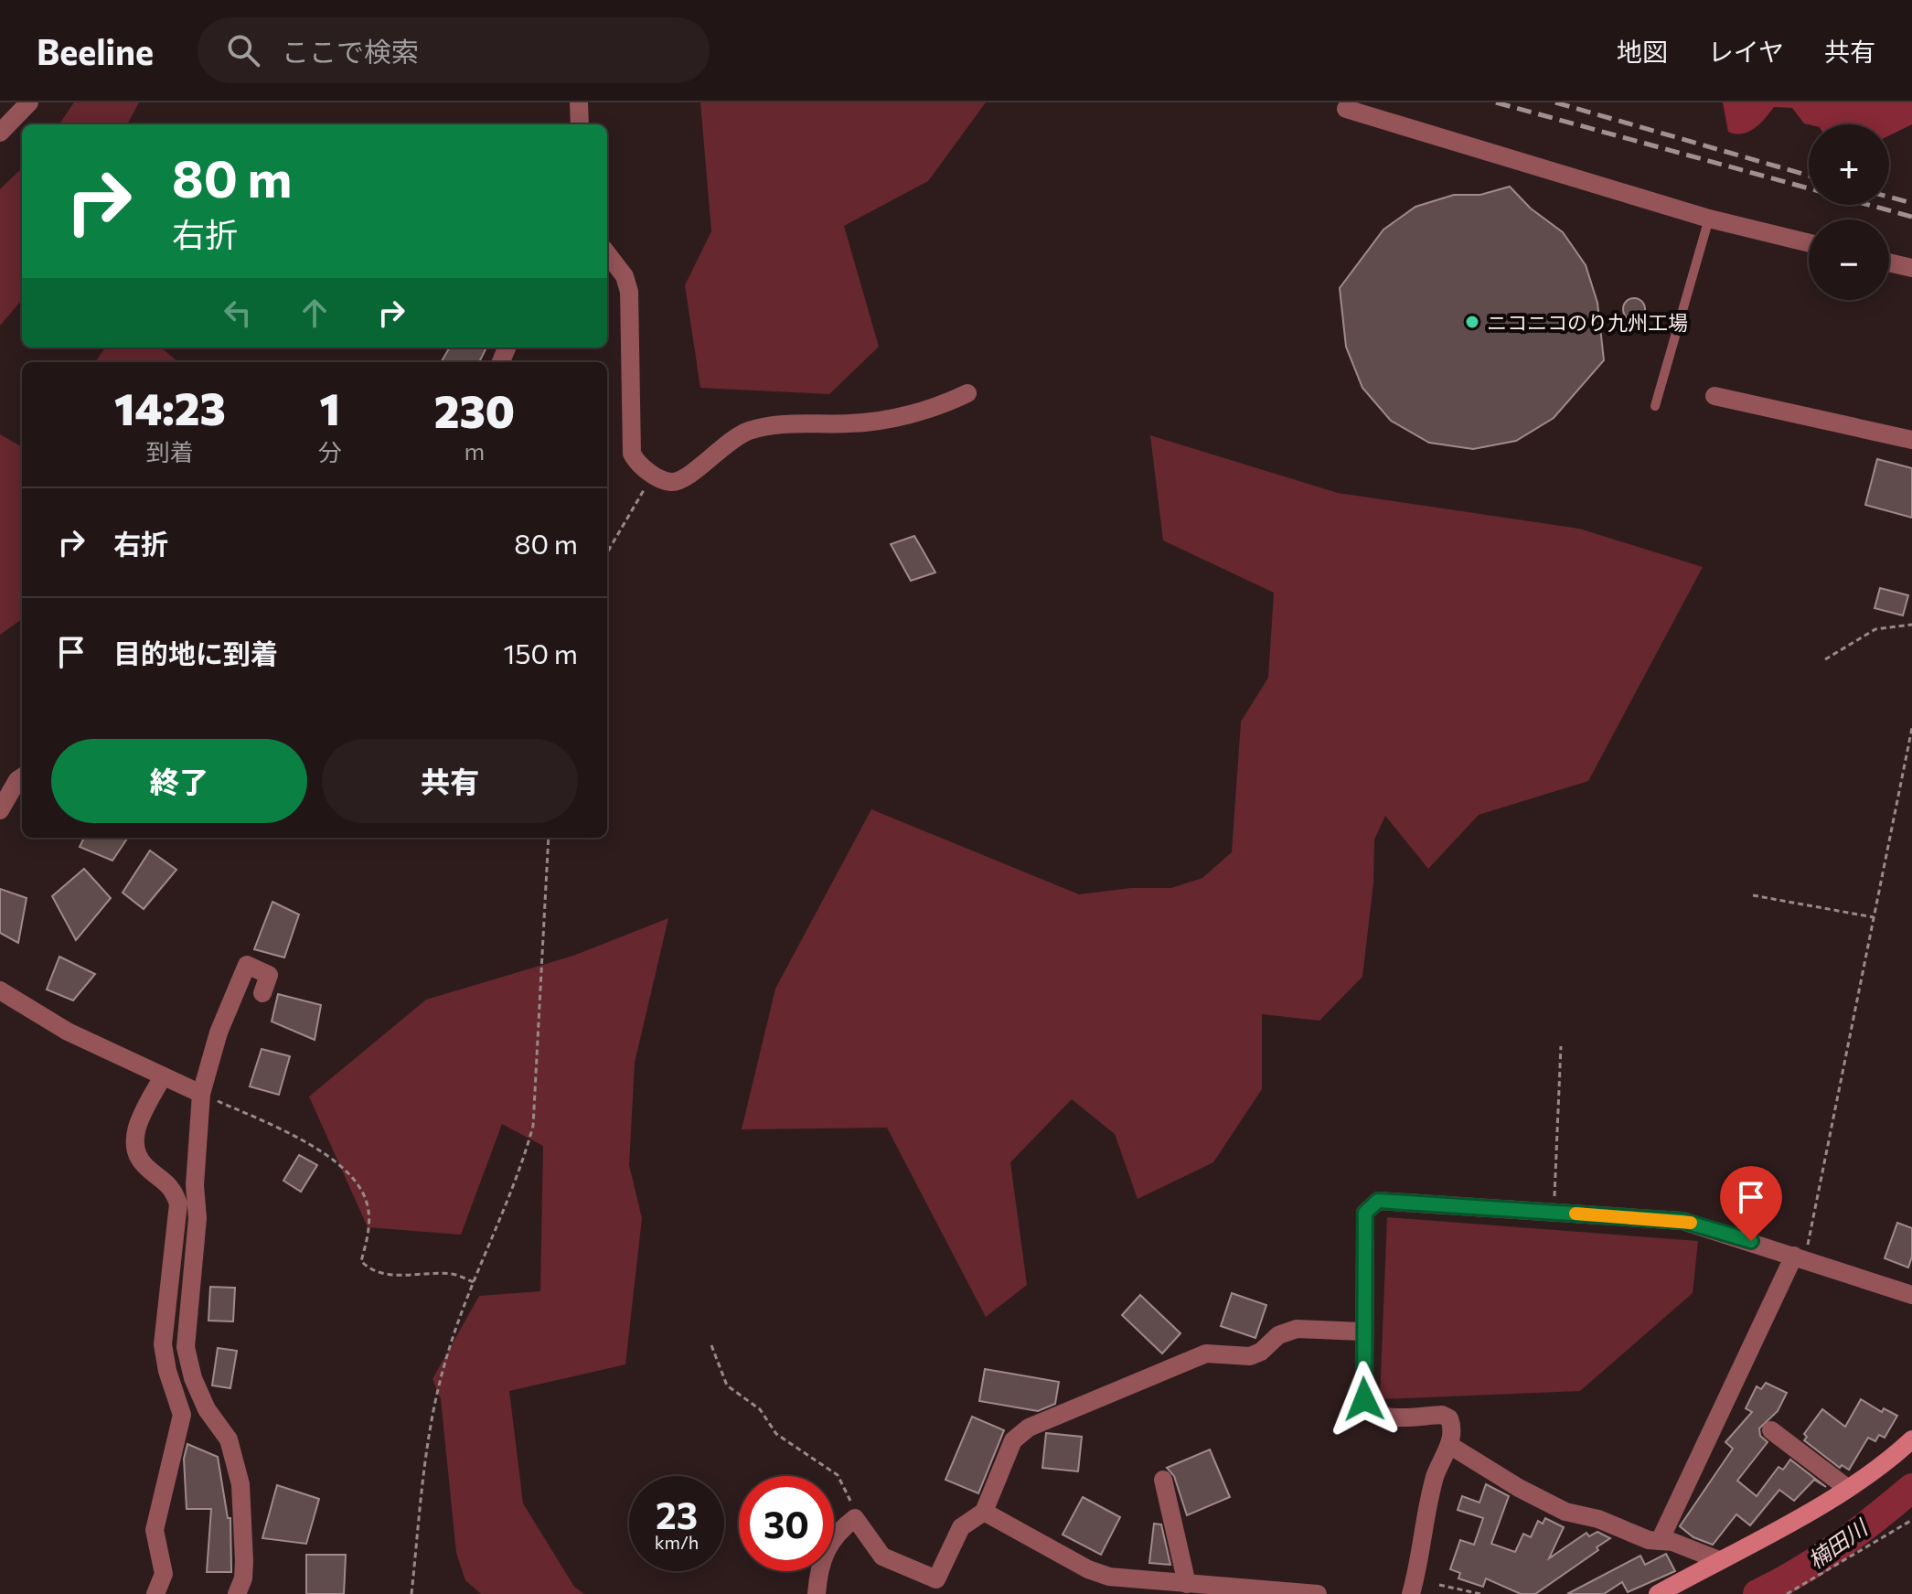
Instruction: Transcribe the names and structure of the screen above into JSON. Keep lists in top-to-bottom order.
{
  "water": ["楠田川"],
  "places": ["ニコニコのり九州工場"],
  "page": {
    "header": "Beeline",
    "search": "ここで検索",
    "nav": ["地図", "レイヤ", "共有"],
    "map_buttons": ["+", "−"],
    "turn": ["80 m", "右折"],
    "eta": [
      "14:23",
      "到着",
      "1",
      "分",
      "230",
      "m"
    ],
    "list": [
      {
        "name": "右折",
        "value": "80 m"
      },
      {
        "name": "目的地に到着",
        "value": "150 m"
      }
    ],
    "buttons": ["終了", "共有"],
    "speed": "23 km/h",
    "limit": "30"
  }
}
